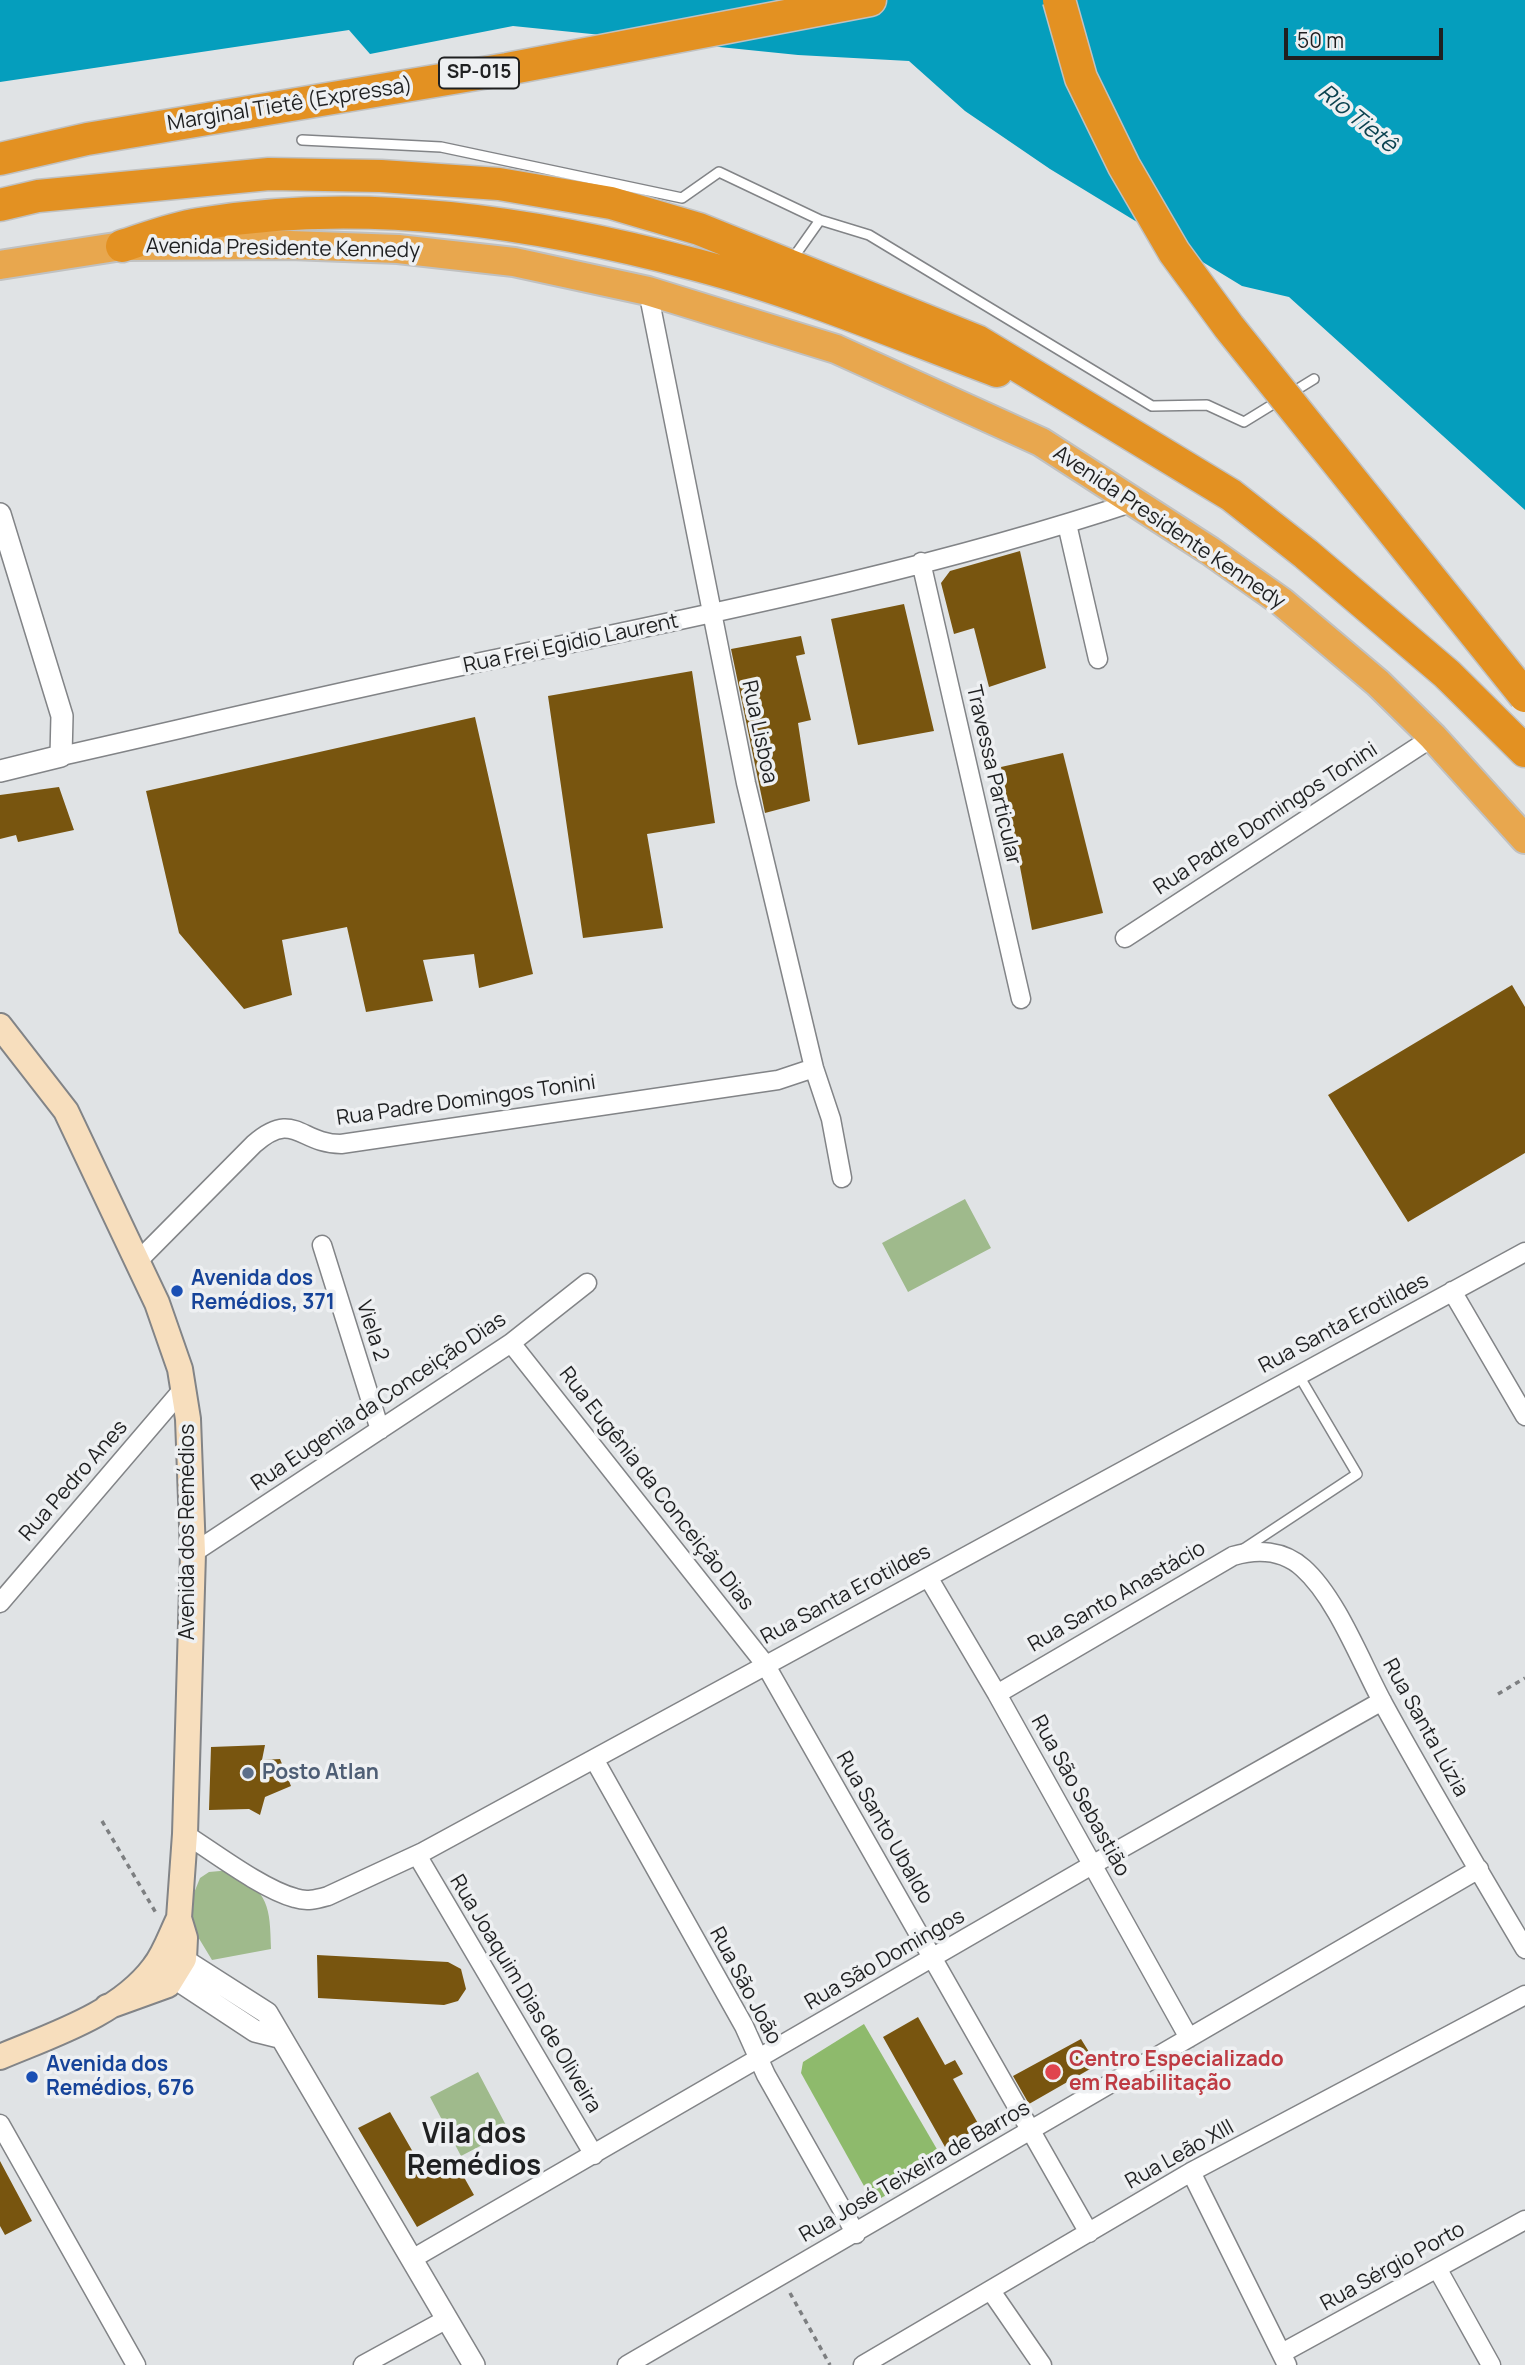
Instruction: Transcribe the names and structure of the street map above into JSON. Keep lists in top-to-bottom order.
{
  "streets": {
    "highway": ["SP-015", "Marginal Tietê (Expressa)", "Avenida Presidente Kennedy"],
    "main road": ["Avenida dos Remédios"],
    "street": [
      "Rua Frei Egidio Laurent",
      "Rua Lisboa",
      "Travessa Particular",
      "Rua Padre Domingos Tonini",
      "Rua Santa Erotildes",
      "Viela 2",
      "Rua Eugenia da Conceição Dias",
      "Rua Pedro Anes",
      "Rua Eugênia da Conceição Dias",
      "Rua Santo Anastácio",
      "Rua Santa Lúzia",
      "Rua São Sebastião",
      "Rua Santo Ubaldo",
      "Rua São Domingos",
      "Rua São João",
      "Rua Joaquim Dias de Oliveira",
      "Rua Leão XIII",
      "Rua José Teixeira de Barros",
      "Rua Sérgio Porto"
    ]
  },
  "crossings": [
    ["Avenida Presidente Kennedy", "Rua Frei Egidio Laurent"],
    ["Avenida Presidente Kennedy", "Rua Lisboa"],
    ["Avenida Presidente Kennedy", "Rua Padre Domingos Tonini"],
    ["Rua Frei Egidio Laurent", "Rua Lisboa"],
    ["Rua Frei Egidio Laurent", "Travessa Particular"],
    ["Rua Lisboa", "Rua Padre Domingos Tonini"],
    ["Rua Padre Domingos Tonini", "Avenida dos Remédios"],
    ["Rua Santa Erotildes", "Rua Eugênia da Conceição Dias"],
    ["Rua Santa Erotildes", "Avenida dos Remédios"],
    ["Rua Santa Erotildes", "Rua São Sebastião"],
    ["Rua Santa Erotildes", "Rua Santo Ubaldo"],
    ["Rua Santa Erotildes", "Rua São João"],
    ["Rua Santa Erotildes", "Rua Joaquim Dias de Oliveira"],
    ["Viela 2", "Rua Eugenia da Conceição Dias"],
    ["Rua Eugenia da Conceição Dias", "Rua Eugênia da Conceição Dias"],
    ["Rua Eugenia da Conceição Dias", "Avenida dos Remédios"],
    ["Rua Pedro Anes", "Avenida dos Remédios"],
    ["Rua Eugênia da Conceição Dias", "Rua Santo Ubaldo"],
    ["Rua Santo Anastácio", "Rua Santa Lúzia"],
    ["Rua Santo Anastácio", "Rua São Sebastião"],
    ["Rua Santa Lúzia", "Rua São Domingos"],
    ["Rua Santa Lúzia", "Rua José Teixeira de Barros"],
    ["Rua São Sebastião", "Rua São Domingos"],
    ["Rua São Sebastião", "Rua José Teixeira de Barros"],
    ["Rua Santo Ubaldo", "Rua São Domingos"],
    ["Rua Santo Ubaldo", "Rua Leão XIII"],
    ["Rua Santo Ubaldo", "Rua José Teixeira de Barros"],
    ["Rua São Domingos", "Rua São João"],
    ["Rua São Domingos", "Rua Joaquim Dias de Oliveira"],
    ["Rua São João", "Rua José Teixeira de Barros"]
  ],
  "districts": ["Vila dos Remédios"],
  "water": ["Rio Tietê"],
  "places": [
    "Avenida dos Remédios, 371",
    "Posto Atlan",
    "Centro Especializado em Reabilitação",
    "Avenida dos Remédios, 676"
  ],
  "scale_bar": "50 m"
}
